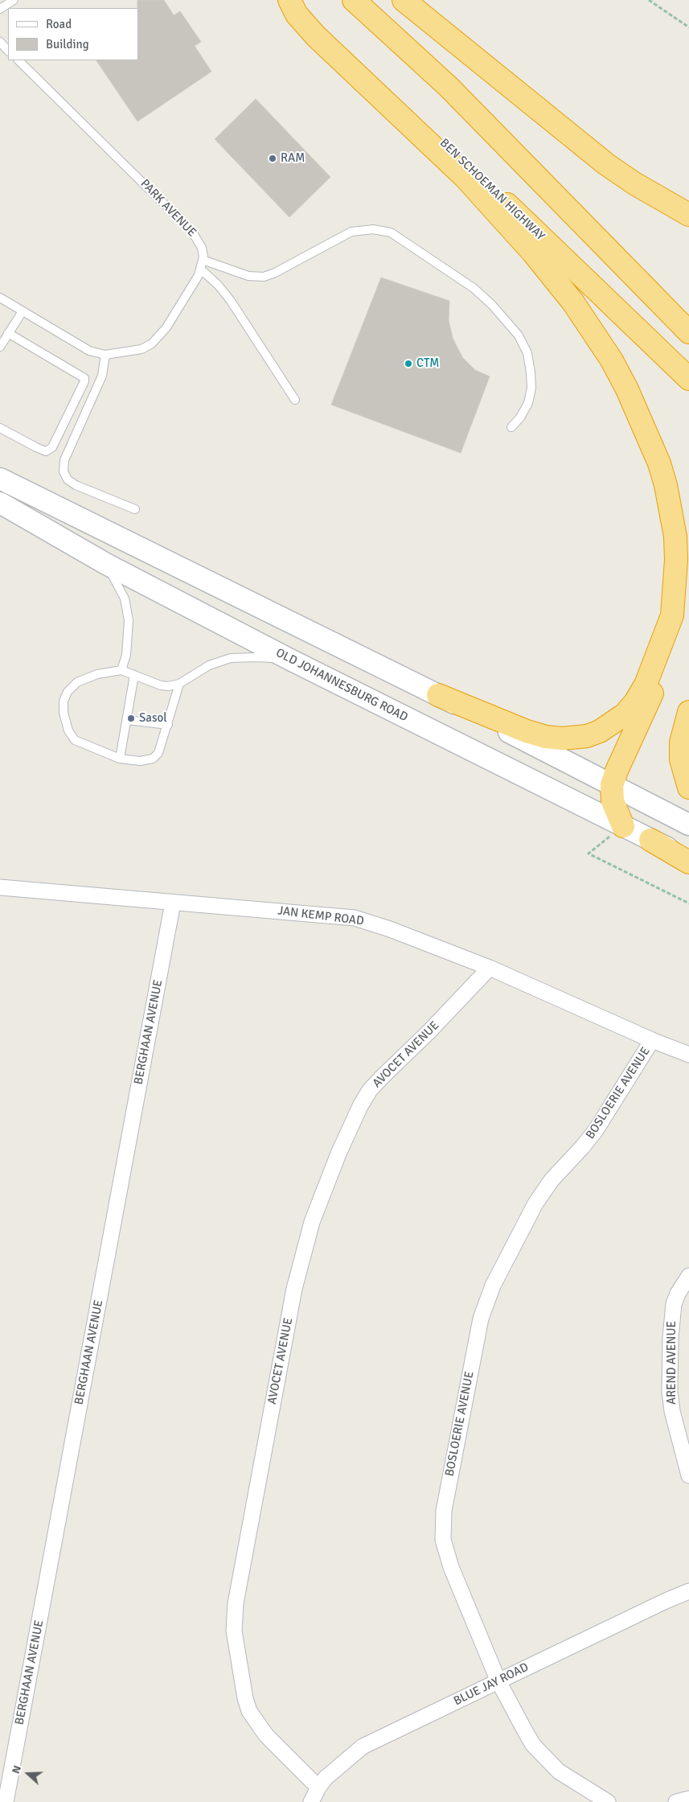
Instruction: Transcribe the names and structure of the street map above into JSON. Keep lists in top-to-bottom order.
{
  "streets": {
    "highway": ["BEN SCHOEMAN HIGHWAY"],
    "main road": ["OLD JOHANNESBURG ROAD"],
    "street": [
      "JAN KEMP ROAD",
      "BERGHAAN AVENUE",
      "AVOCET AVENUE",
      "BOSLOERIE AVENUE",
      "AREND AVENUE",
      "BLUE JAY ROAD"
    ],
    "lane": ["PARK AVENUE"]
  },
  "crossings": [
    ["JAN KEMP ROAD", "BERGHAAN AVENUE"],
    ["JAN KEMP ROAD", "AVOCET AVENUE"],
    ["JAN KEMP ROAD", "BOSLOERIE AVENUE"],
    ["AVOCET AVENUE", "BLUE JAY ROAD"],
    ["BOSLOERIE AVENUE", "BLUE JAY ROAD"]
  ],
  "places": ["RAM", "CTM", "Sasol"],
  "legend": ["Road", "Building"],
  "north": "left"
}
